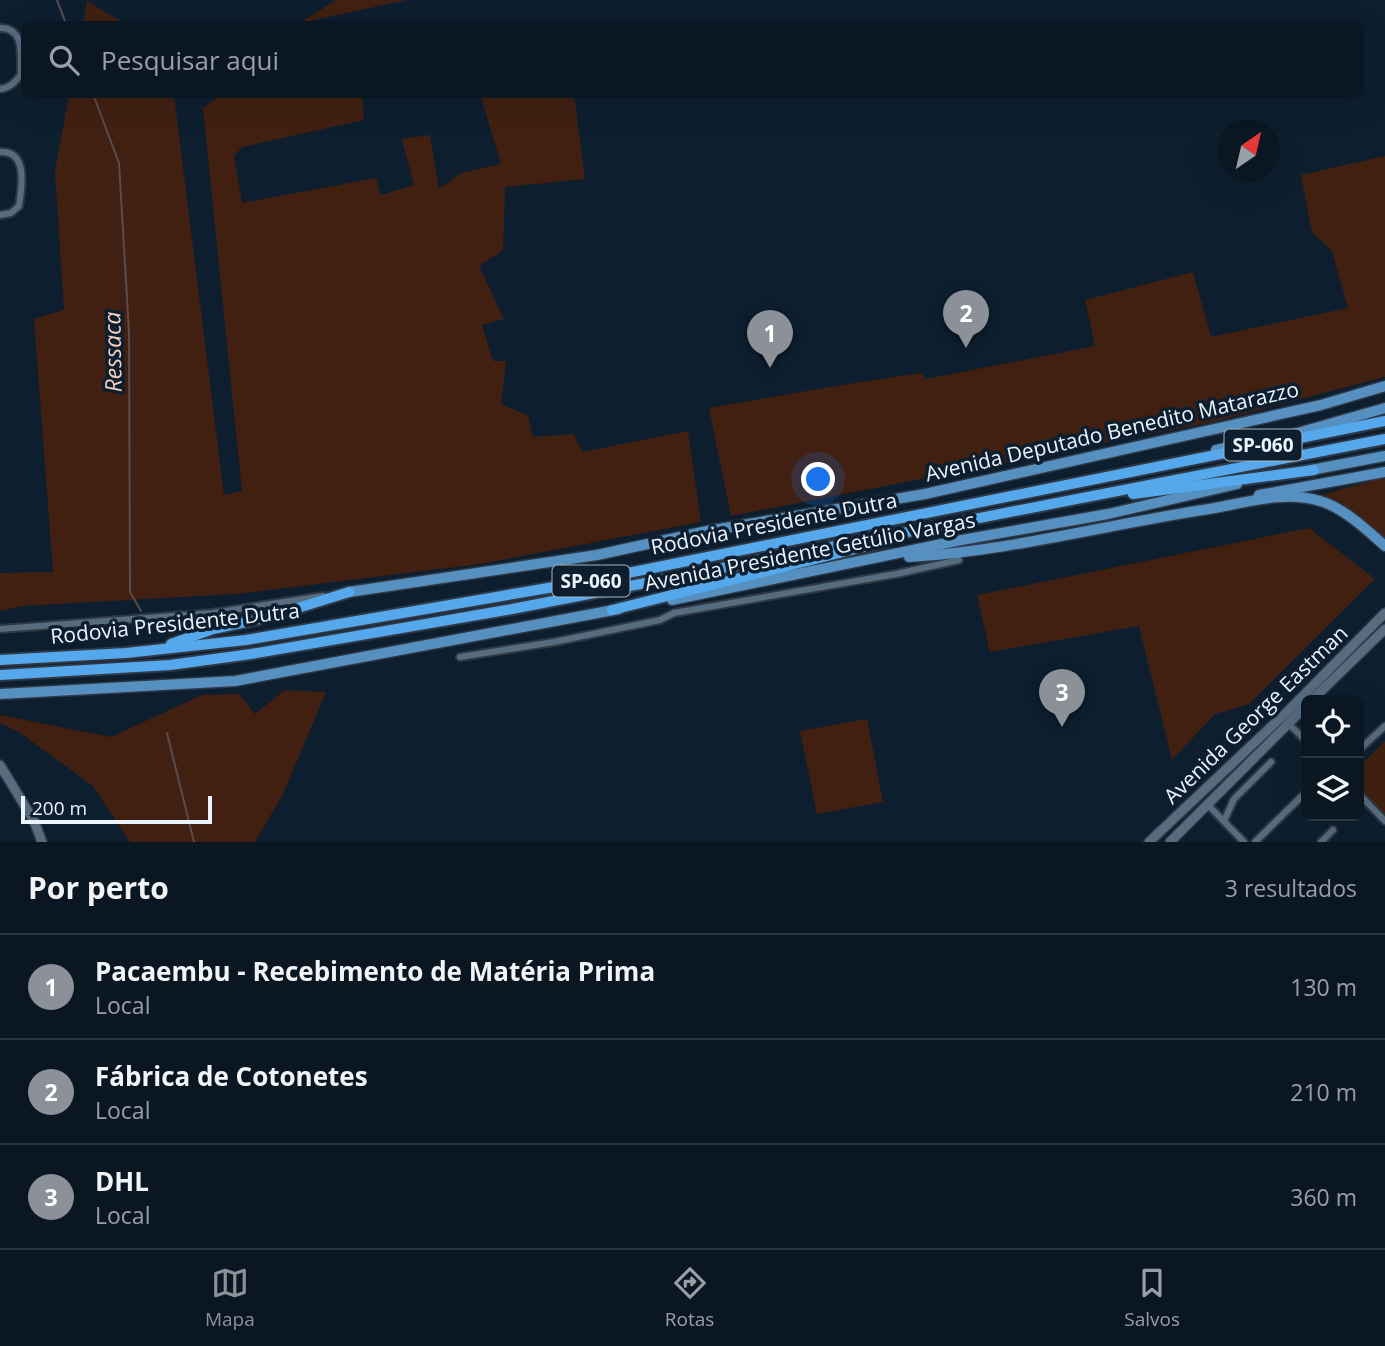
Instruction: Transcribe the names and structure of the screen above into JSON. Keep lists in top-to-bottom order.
{
  "streets": {
    "highway": ["SP-060", "Rodovia Presidente Dutra"],
    "main road": ["Avenida Deputado Benedito Matarazzo", "Avenida Presidente Getúlio Vargas", "Avenida George Eastman"]
  },
  "crossings": [
    ["Avenida Deputado Benedito Matarazzo", "Rodovia Presidente Dutra"]
  ],
  "water": ["Ressaca"],
  "scale_bar": "200 m",
  "north": "top right",
  "page": {
    "search": "Pesquisar aqui",
    "pins": ["2", "1", "3"],
    "scale": "200 m",
    "heading": ["Por perto", "3 resultados"],
    "list": [
      {
        "mark": "1",
        "name": "Pacaembu - Recebimento de Matéria Prima",
        "note": "Local",
        "value": "130 m"
      },
      {
        "mark": "2",
        "name": "Fábrica de Cotonetes",
        "note": "Local",
        "value": "210 m"
      },
      {
        "mark": "3",
        "name": "DHL",
        "note": "Local",
        "value": "360 m"
      }
    ],
    "nav": ["Mapa", "Rotas", "Salvos"]
  }
}
